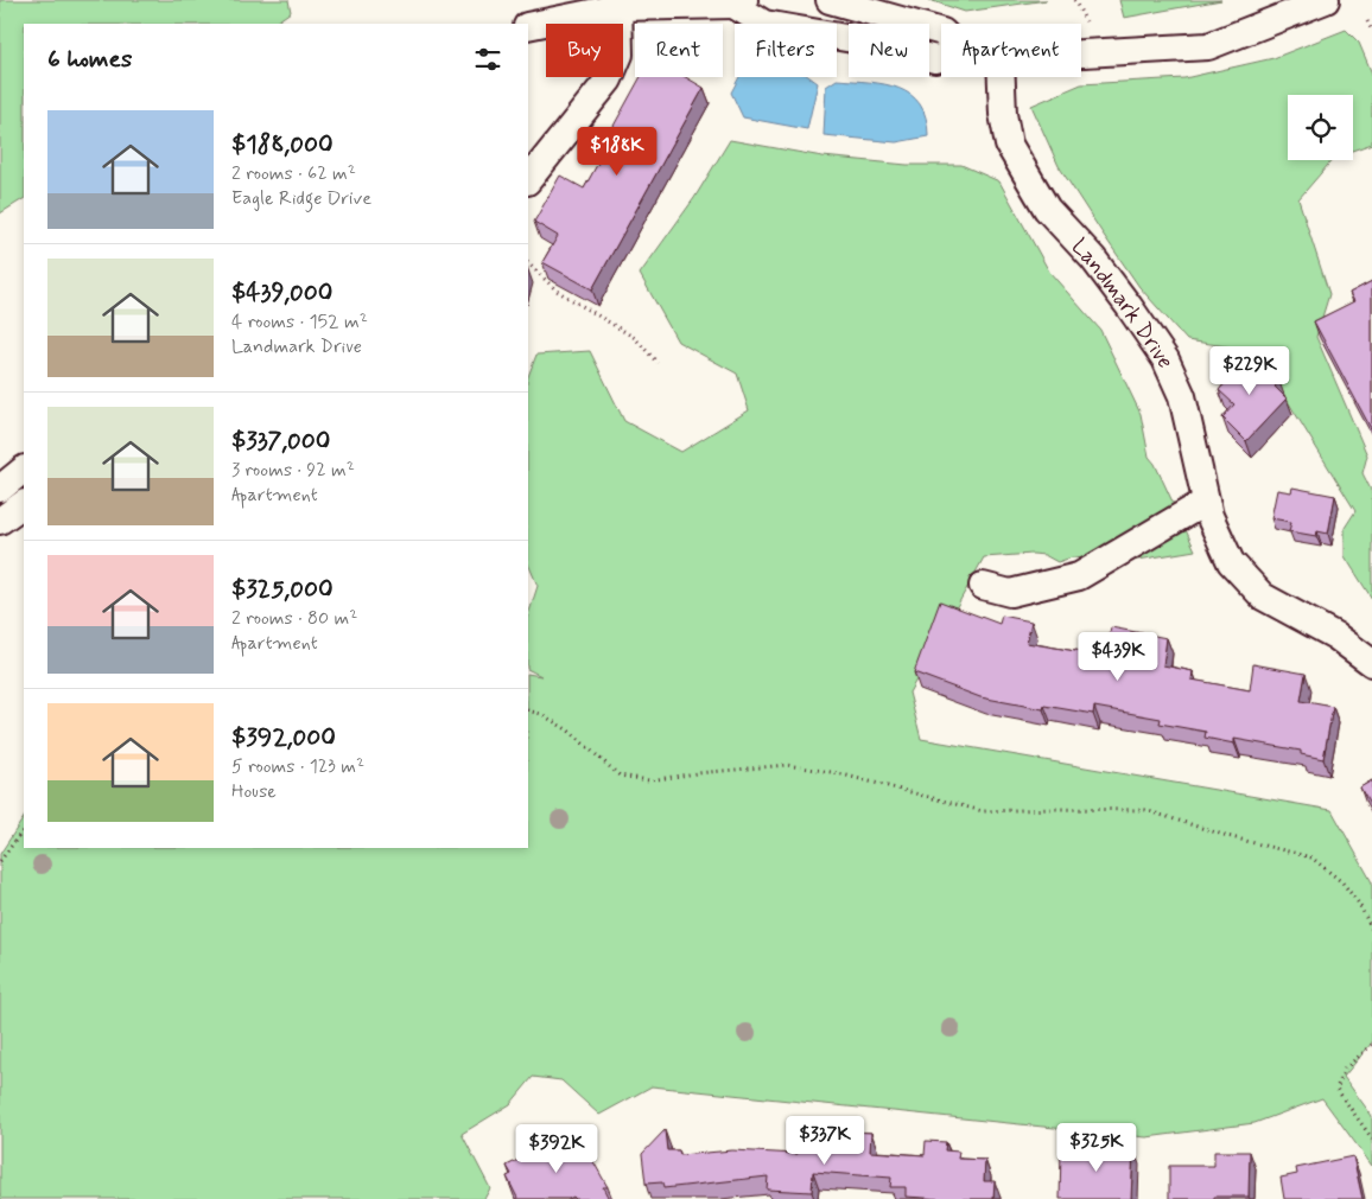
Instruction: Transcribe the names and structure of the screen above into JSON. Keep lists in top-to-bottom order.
{
  "streets": {
    "street": ["Landmark Drive"]
  },
  "page": {
    "chip": [
      "Buy",
      "Rent",
      "Filters",
      "New",
      "Apartment"
    ],
    "heading": "6 homes",
    "list": [
      {
        "name": "$188,000",
        "note": "2 rooms · 62 m² · Eagle Ridge Drive"
      },
      {
        "name": "$439,000",
        "note": "4 rooms · 152 m² · Landmark Drive"
      },
      {
        "name": "$337,000",
        "note": "3 rooms · 92 m² · Apartment"
      },
      {
        "name": "$325,000",
        "note": "2 rooms · 80 m² · Apartment"
      },
      {
        "name": "$392,000",
        "note": "5 rooms · 123 m² · House"
      }
    ],
    "price": [
      "$188K",
      "$229K",
      "$439K",
      "$337K",
      "$325K",
      "$392K"
    ]
  }
}
